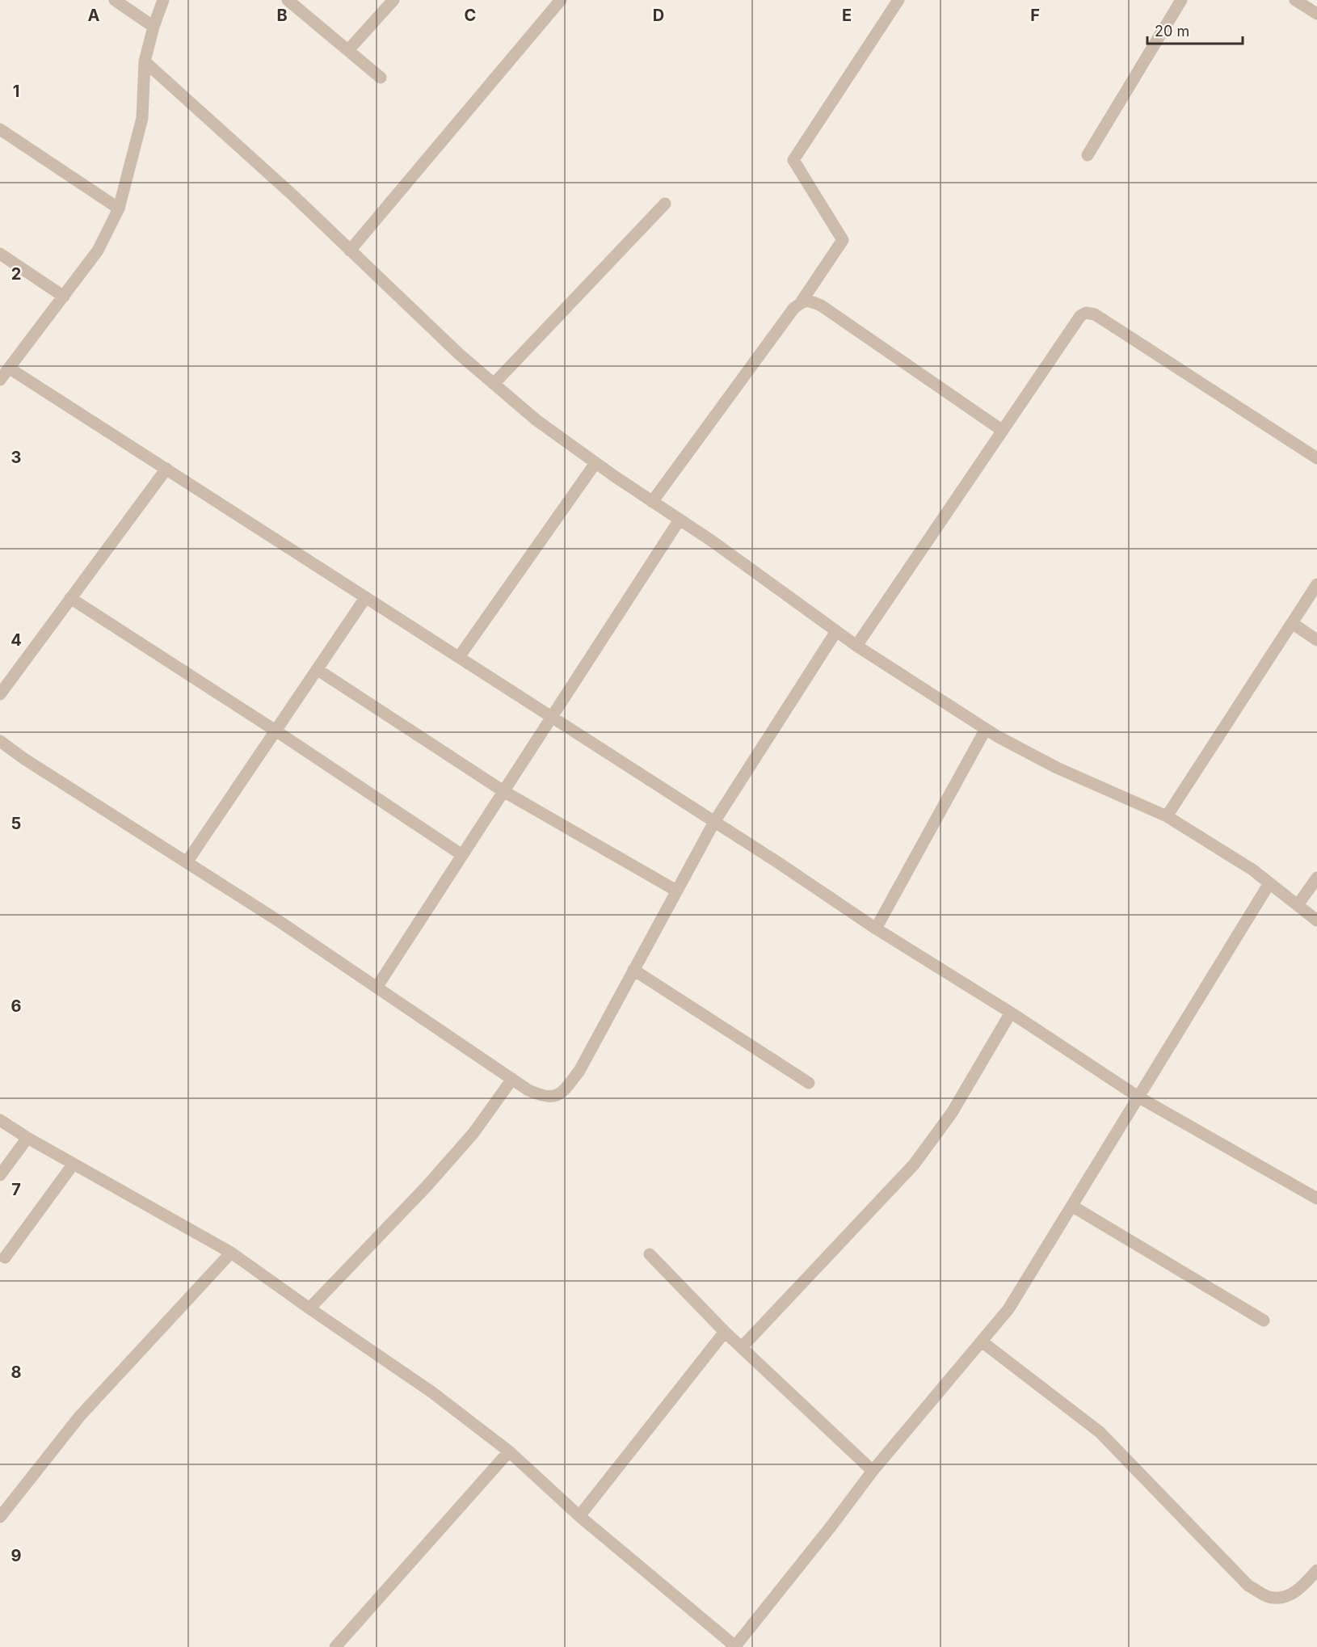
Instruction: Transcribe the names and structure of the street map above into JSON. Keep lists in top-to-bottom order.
{
  "scale_bar": "20 m",
  "grid": {
    "columns": [
      "A",
      "B",
      "C",
      "D",
      "E",
      "F"
    ],
    "rows": [
      "1",
      "2",
      "3",
      "4",
      "5",
      "6",
      "7",
      "8",
      "9"
    ]
  }
}
